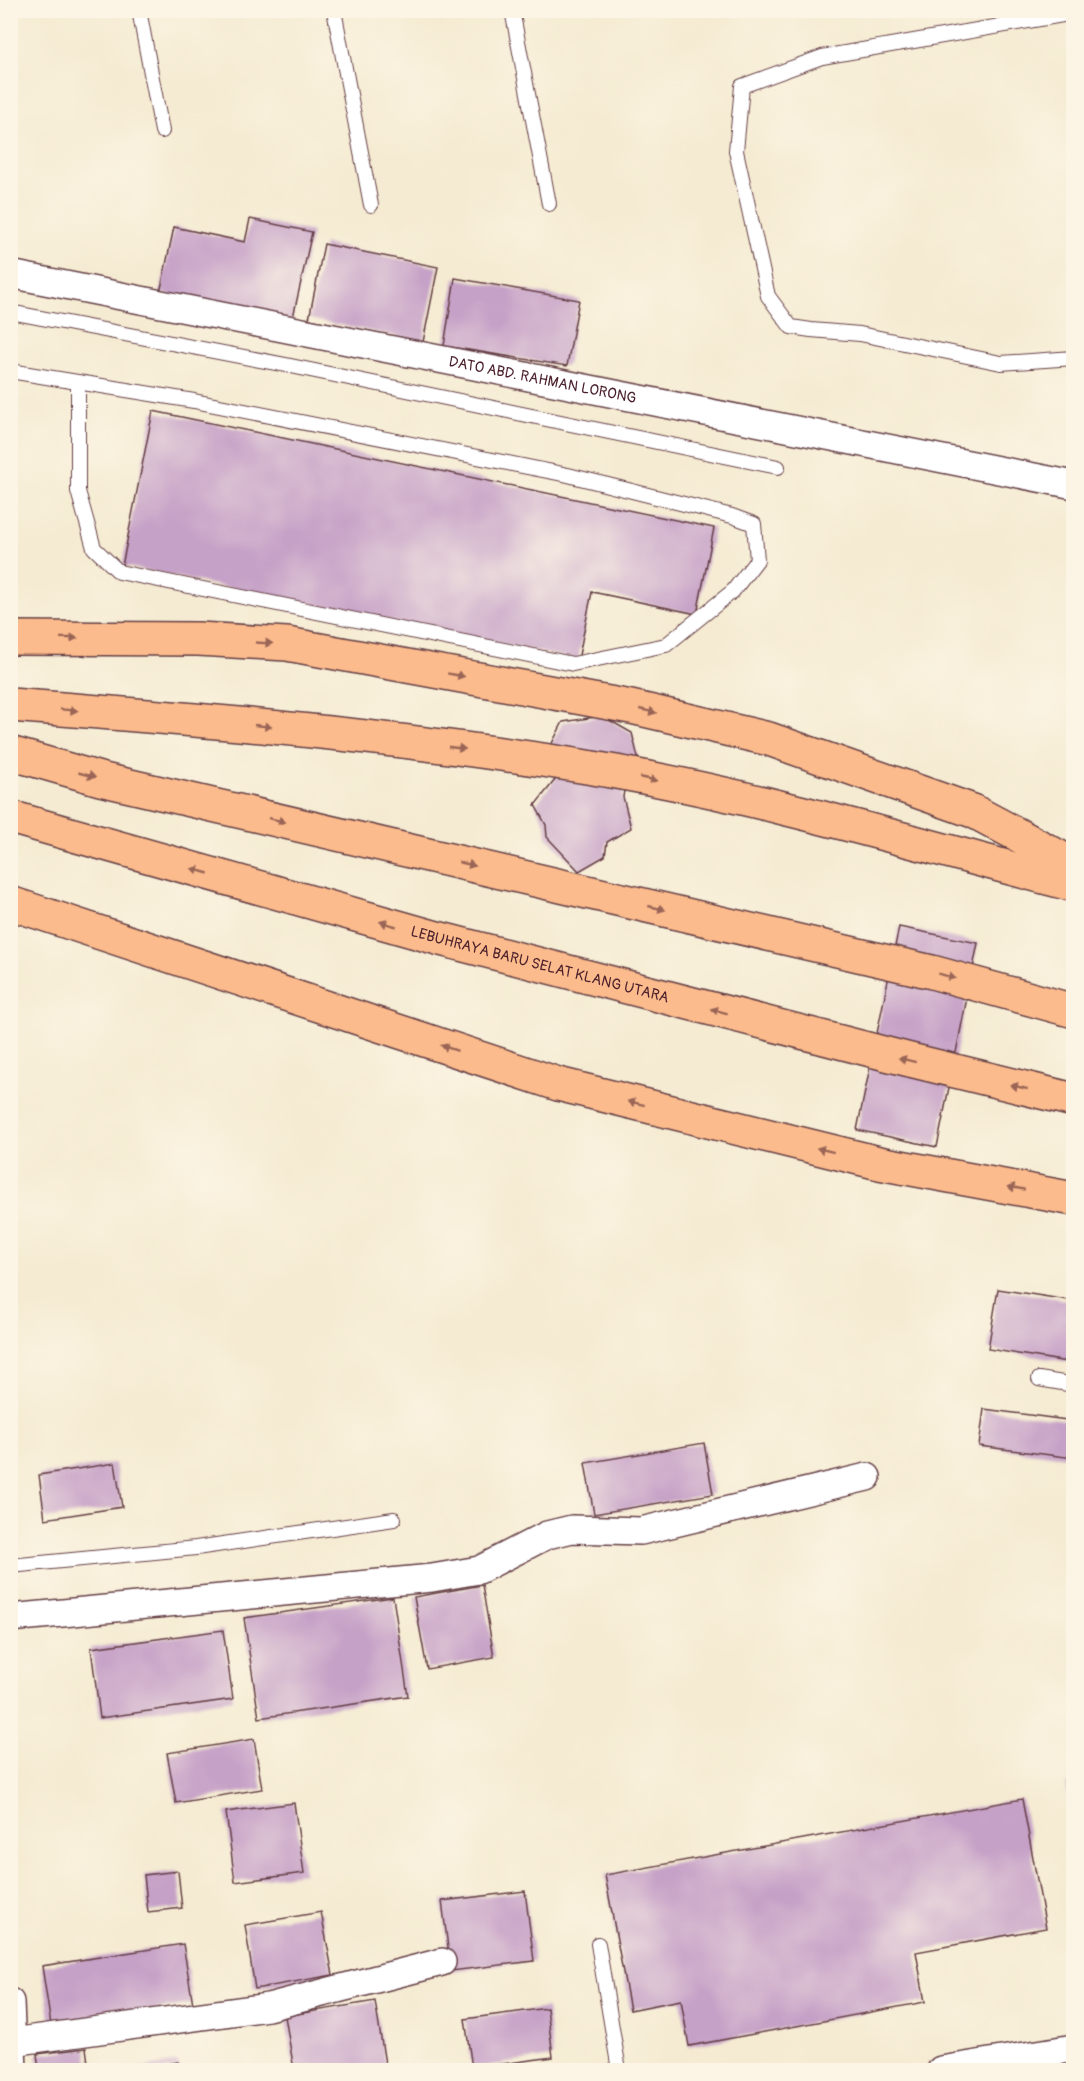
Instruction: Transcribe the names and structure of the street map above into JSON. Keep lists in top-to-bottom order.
{
  "streets": {
    "highway": ["LEBUHRAYA BARU SELAT KLANG UTARA"],
    "street": ["DATO ABD. RAHMAN LORONG"]
  }
}
